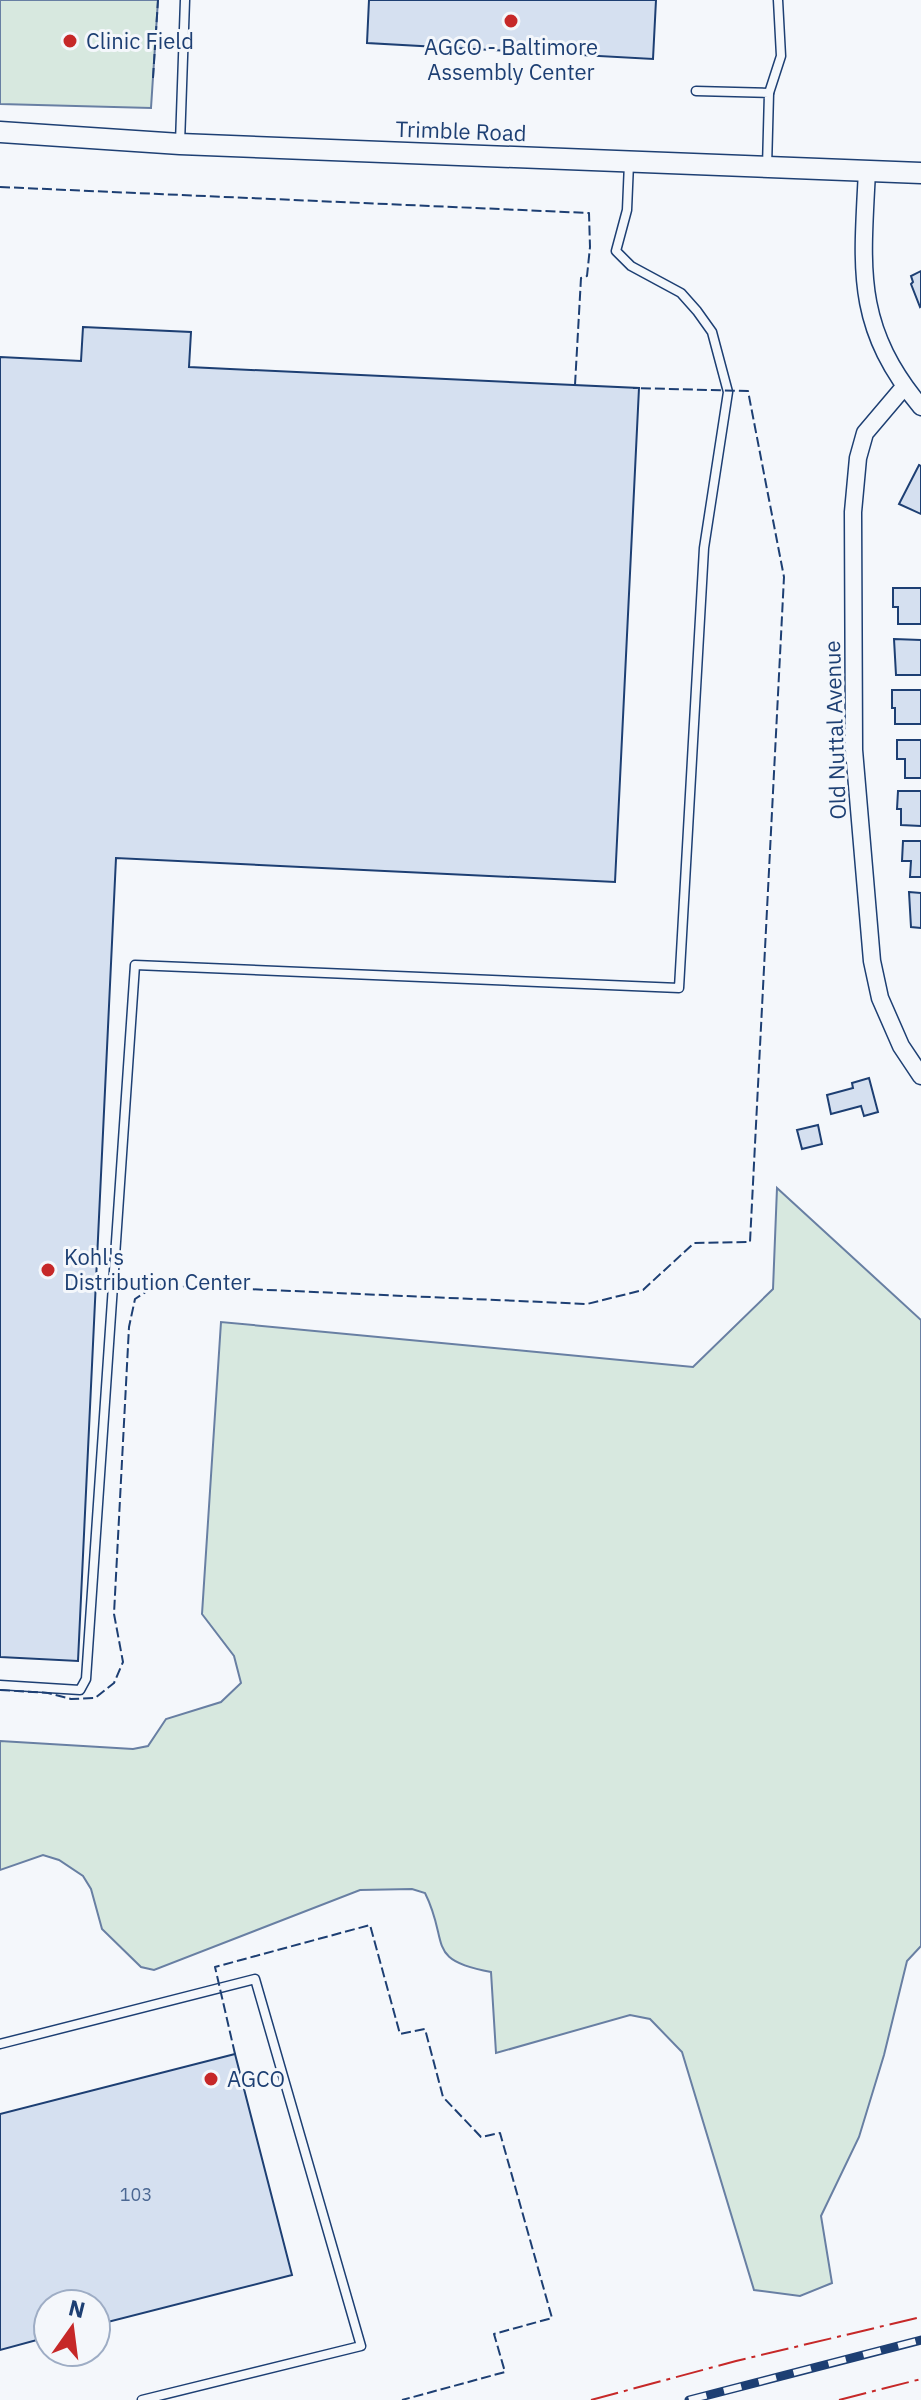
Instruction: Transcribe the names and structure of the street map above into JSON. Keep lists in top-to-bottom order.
{
  "streets": {
    "street": ["Trimble Road", "Old Nuttal Avenue"]
  },
  "places": [
    "AGCO - Baltimore Assembly Center",
    "Clinic Field",
    "Kohl's Distribution Center",
    "AGCO"
  ],
  "house_numbers": ["103"],
  "north": "top"
}
